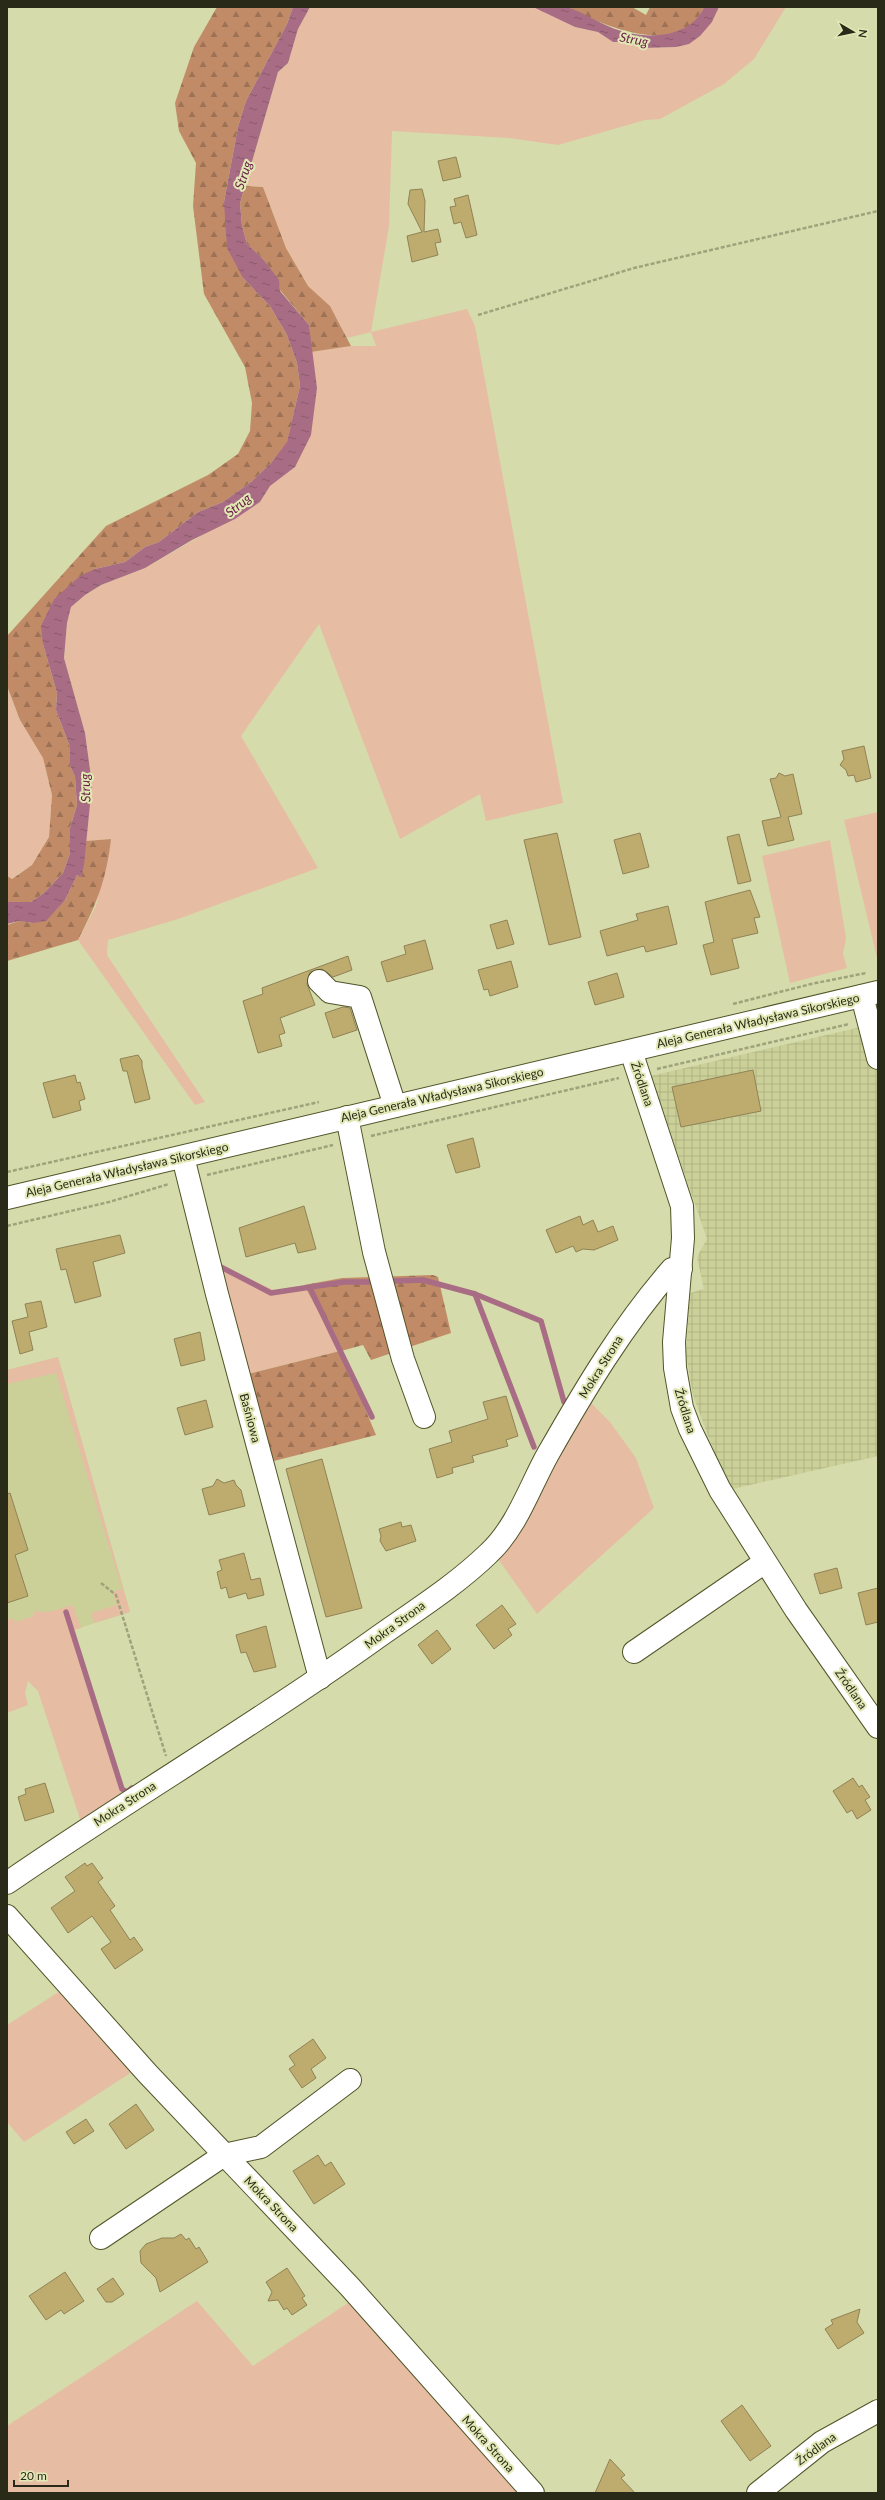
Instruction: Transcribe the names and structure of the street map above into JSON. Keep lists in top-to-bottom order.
{
  "streets": {
    "street": [
      "Aleja Generała Władysława Sikorskiego",
      "Źródlana",
      "Mokra Strona",
      "Baśniowa"
    ]
  },
  "crossings": [
    ["Aleja Generała Władysława Sikorskiego", "Źródlana"],
    ["Aleja Generała Władysława Sikorskiego", "Baśniowa"],
    ["Źródlana", "Mokra Strona"],
    ["Mokra Strona", "Baśniowa"]
  ],
  "water": ["Strug"],
  "scale_bar": "20 m",
  "north": "right"
}
